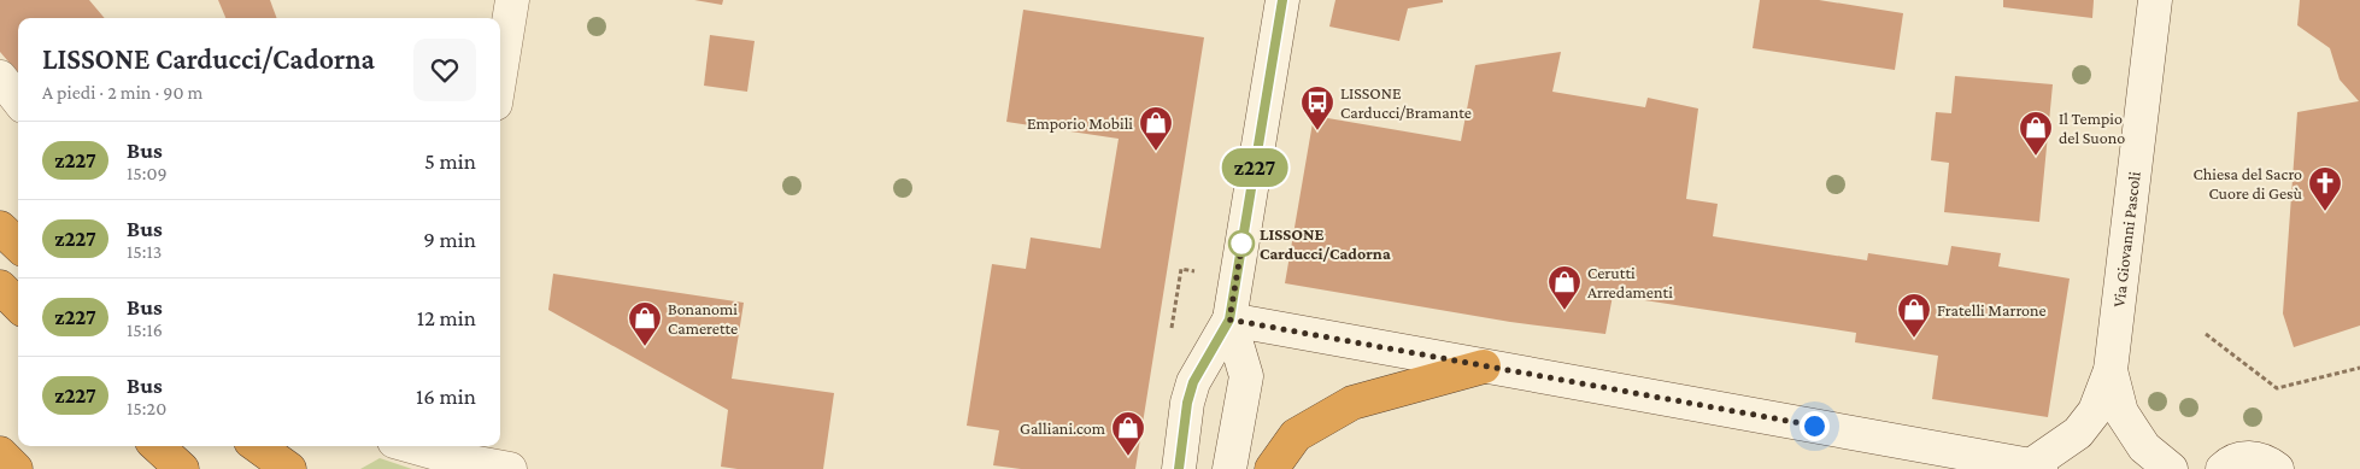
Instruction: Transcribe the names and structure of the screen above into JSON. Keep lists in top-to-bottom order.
{
  "streets": {
    "street": ["Via Giovanni Pascoli"]
  },
  "places": {
    "bus stop": ["LISSONE Carducci/Bramante"],
    "shop": [
      "Emporio Mobili",
      "Il Tempio del Suono",
      "Cerutti Arredamenti",
      "Fratelli Marrone",
      "Bonanomi Camerette",
      "Galliani.com"
    ],
    "church": ["Chiesa del Sacro Cuore di Gesù"],
    "other": ["LISSONE Carducci/Cadorna"]
  },
  "lines": ["bus line z227"],
  "page": {
    "on_map": "z227",
    "heading": ["LISSONE Carducci/Cadorna", "A piedi · 2 min · 90 m"],
    "list": [
      {
        "mark": "z227",
        "name": "Bus",
        "note": "15:09",
        "value": "5 min"
      },
      {
        "mark": "z227",
        "name": "Bus",
        "note": "15:13",
        "value": "9 min"
      },
      {
        "mark": "z227",
        "name": "Bus",
        "note": "15:16",
        "value": "12 min"
      },
      {
        "mark": "z227",
        "name": "Bus",
        "note": "15:20",
        "value": "16 min"
      }
    ]
  }
}
